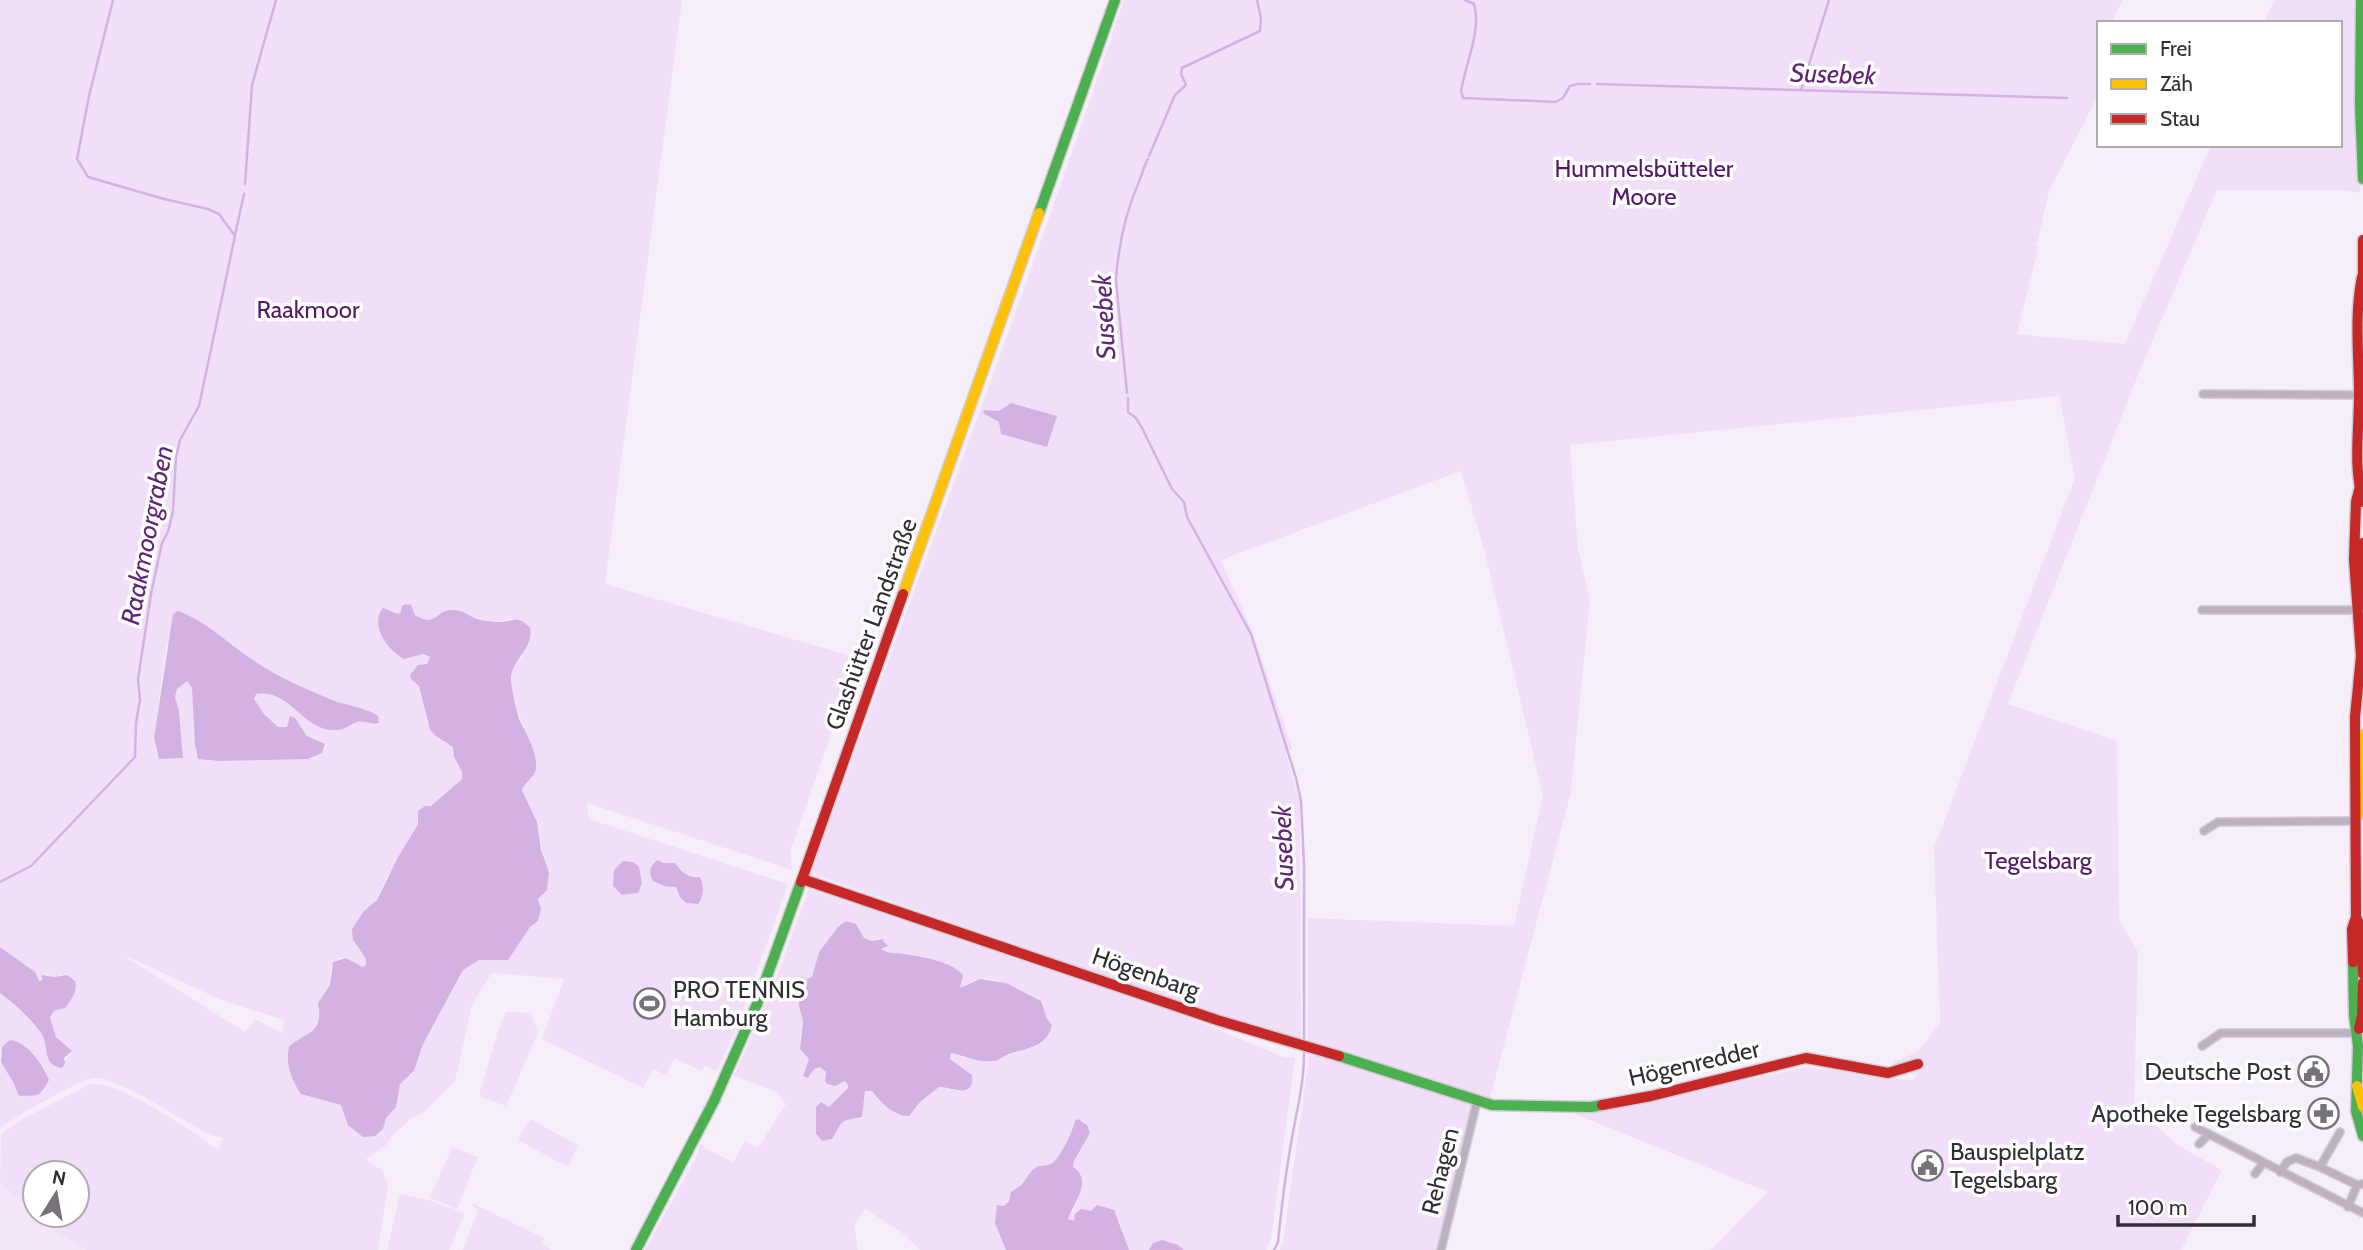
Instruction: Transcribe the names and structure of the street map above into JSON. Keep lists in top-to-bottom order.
{
  "streets": {
    "street": [
      "Glashütter Landstraße",
      "Högenbarg",
      "Högenredder",
      "Rehagen"
    ]
  },
  "crossings": [
    ["Glashütter Landstraße", "Högenbarg"],
    ["Högenbarg", "Högenredder"],
    ["Högenbarg", "Rehagen"],
    ["Högenredder", "Rehagen"]
  ],
  "water": ["Susebek", "Raakmoorgraben"],
  "parks": ["Hummelsbütteler Moore", "Raakmoor", "Tegelsbarg"],
  "places": {
    "sports": ["PRO TENNIS Hamburg"],
    "public building": ["Deutsche Post", "Bauspielplatz Tegelsbarg"],
    "pharmacy": ["Apotheke Tegelsbarg"]
  },
  "legend": ["Frei", "Zäh", "Stau"],
  "scale_bar": "100 m",
  "north": "top"
}
